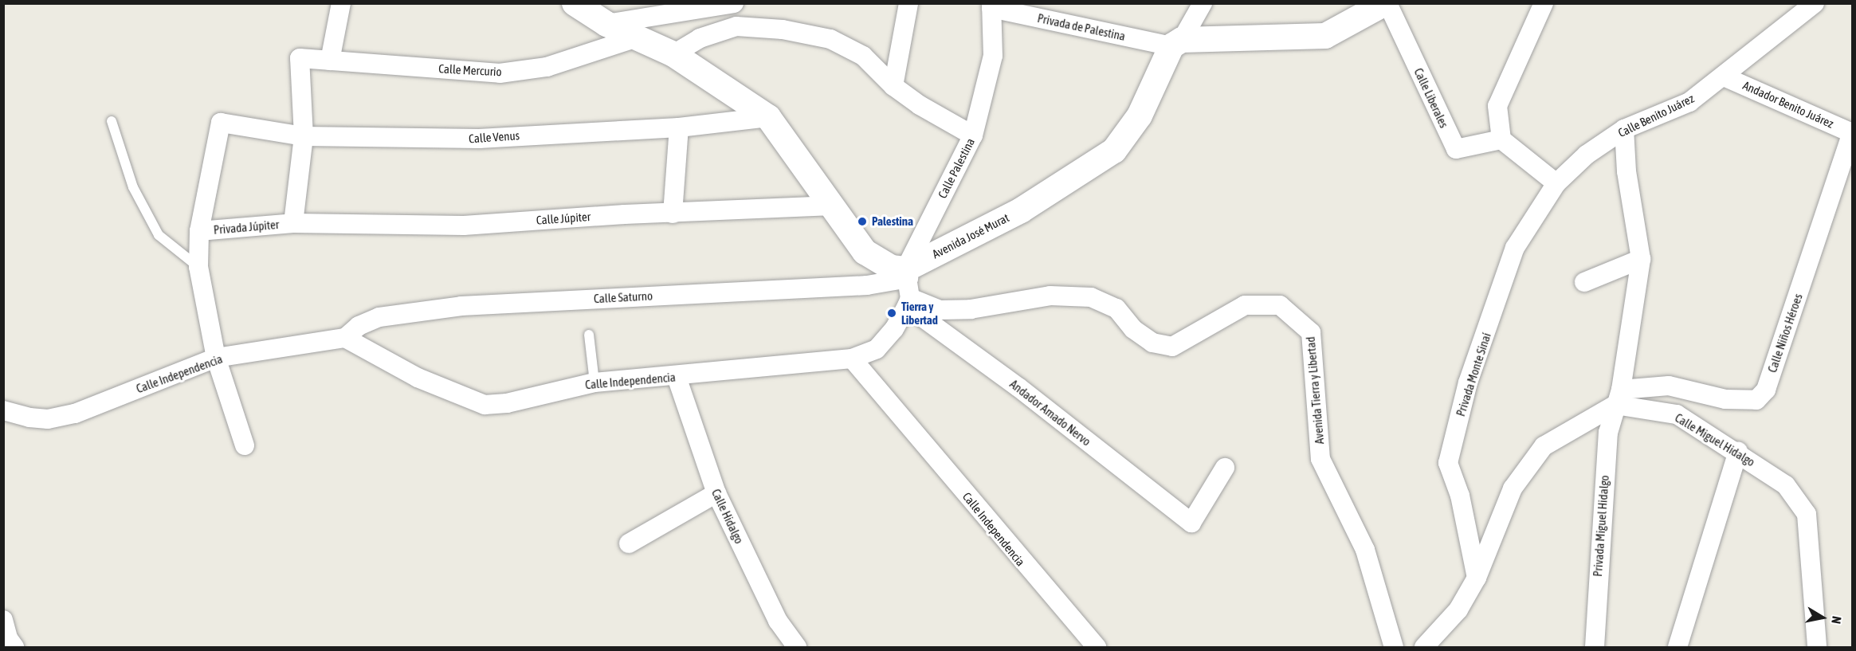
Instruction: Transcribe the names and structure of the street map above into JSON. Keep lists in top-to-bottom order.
{
  "streets": {
    "street": [
      "Privada de Palestina",
      "Calle Mercurio",
      "Calle Liberales",
      "Andador Benito Juárez",
      "Calle Benito Juárez",
      "Calle Venus",
      "Calle Palestina",
      "Calle Júpiter",
      "Privada Júpiter",
      "Avenida José Murat",
      "Calle Saturno",
      "Calle Niños Héroes",
      "Calle Independencia",
      "Privada Monte Sinaí",
      "Avenida Tierra y Libertad",
      "Andador Amado Nervo",
      "Calle Miguel Hidalgo",
      "Calle Hidalgo",
      "Privada Miguel Hidalgo"
    ]
  },
  "crossings": [
    ["Privada de Palestina", "Calle Palestina"],
    ["Privada de Palestina", "Avenida José Murat"],
    ["Calle Mercurio", "Calle Venus"],
    ["Andador Benito Juárez", "Calle Benito Juárez"],
    ["Andador Benito Juárez", "Calle Niños Héroes"],
    ["Calle Benito Juárez", "Privada Monte Sinaí"],
    ["Calle Benito Juárez", "Privada Miguel Hidalgo"],
    ["Calle Venus", "Privada Júpiter"],
    ["Calle Palestina", "Avenida José Murat"],
    ["Calle Palestina", "Calle Saturno"],
    ["Calle Júpiter", "Privada Júpiter"],
    ["Avenida José Murat", "Calle Saturno"],
    ["Calle Saturno", "Calle Independencia"],
    ["Calle Niños Héroes", "Calle Miguel Hidalgo"],
    ["Calle Niños Héroes", "Privada Miguel Hidalgo"],
    ["Calle Independencia", "Calle Hidalgo"],
    ["Avenida Tierra y Libertad", "Andador Amado Nervo"],
    ["Calle Miguel Hidalgo", "Privada Miguel Hidalgo"]
  ],
  "places": ["Palestina", "Tierra y Libertad"],
  "north": "right"
}
